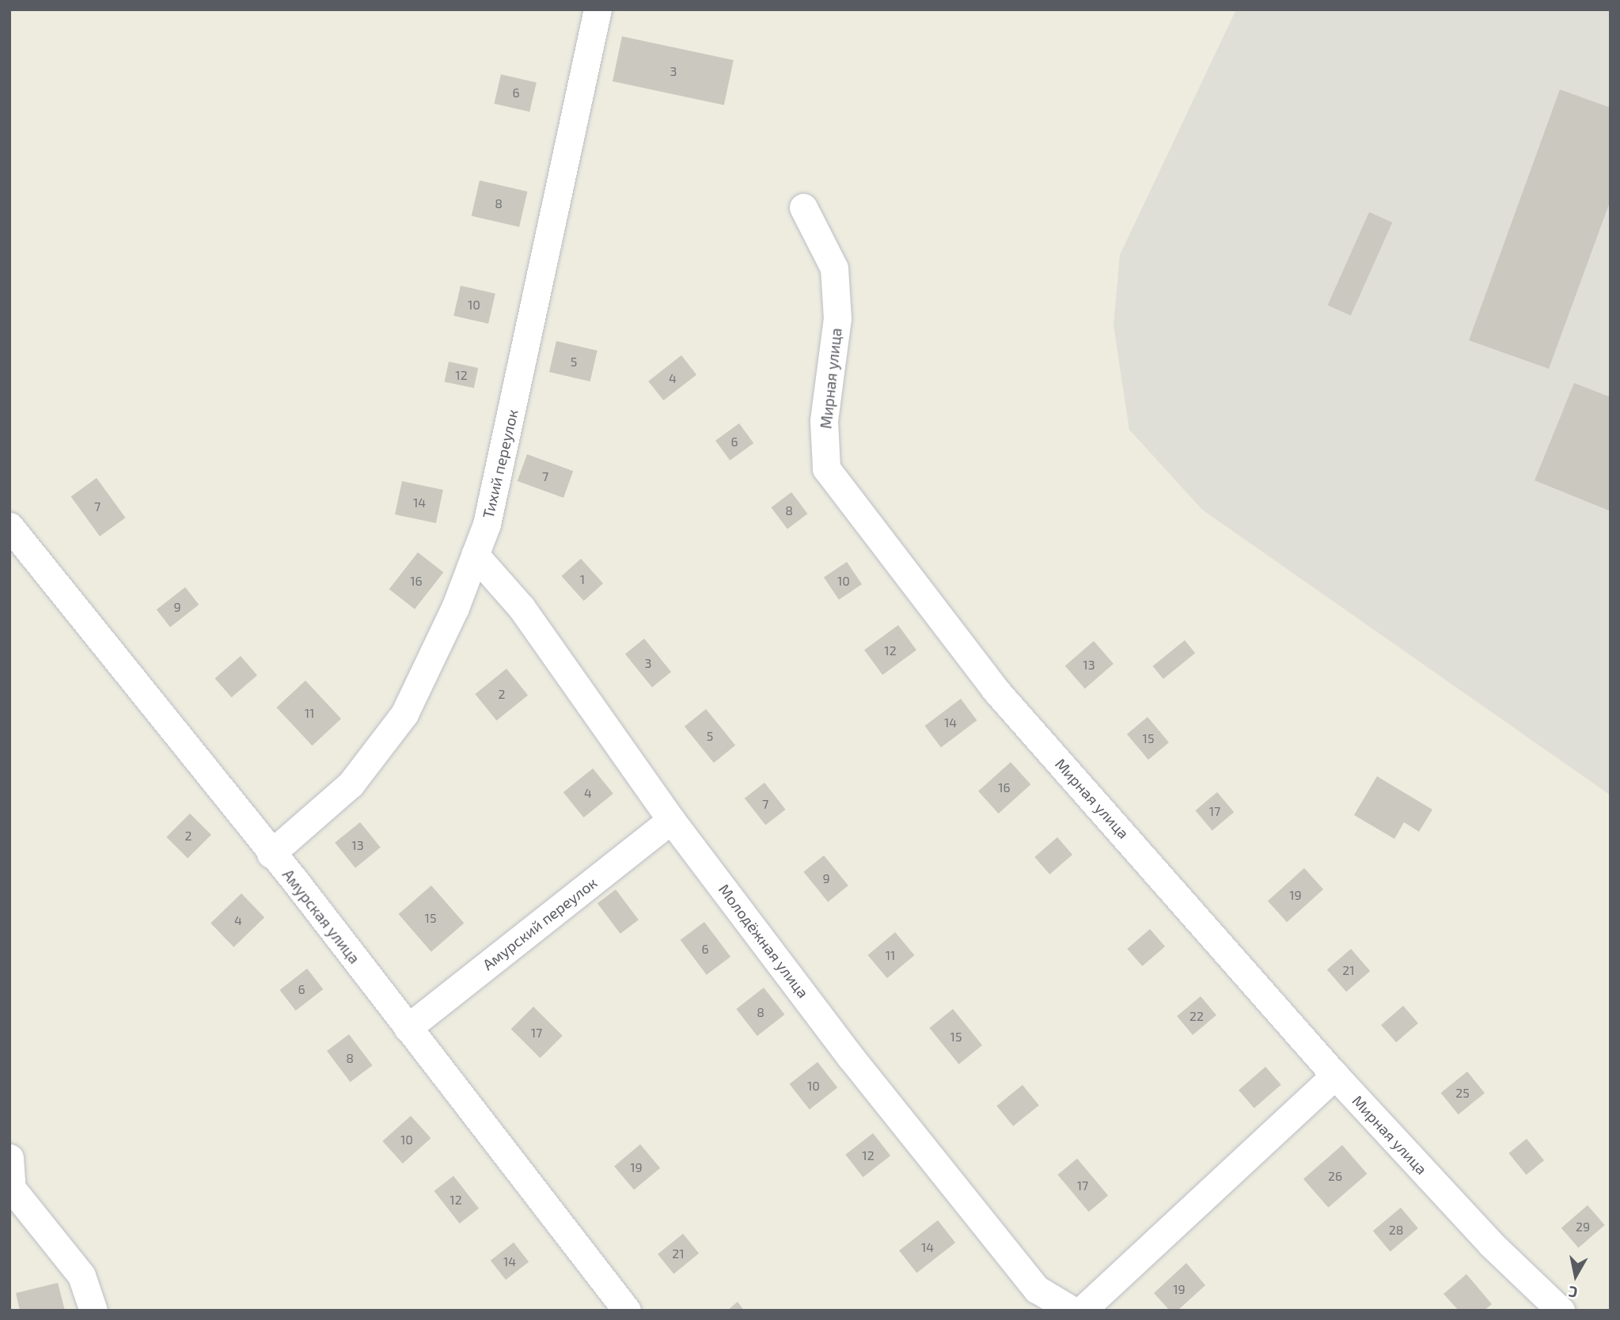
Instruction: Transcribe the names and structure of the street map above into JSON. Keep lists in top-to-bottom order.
{
  "streets": {
    "street": [
      "Мирная улица",
      "Тихий переулок",
      "Амурская улица",
      "Амурский переулок",
      "Молодёжная улица"
    ]
  },
  "crossings": [
    ["Тихий переулок", "Амурская улица"],
    ["Тихий переулок", "Молодёжная улица"],
    ["Амурская улица", "Амурский переулок"],
    ["Амурский переулок", "Молодёжная улица"]
  ],
  "house_numbers": [
    "3",
    "6",
    "8",
    "10",
    "5",
    "12",
    "4",
    "6",
    "7",
    "14",
    "7",
    "8",
    "1",
    "16",
    "10",
    "9",
    "12",
    "3",
    "13",
    "2",
    "11",
    "14",
    "5",
    "15",
    "16",
    "4",
    "7",
    "17",
    "2",
    "13",
    "9",
    "19",
    "15",
    "4",
    "6",
    "11",
    "21",
    "6",
    "8",
    "22",
    "17",
    "15",
    "8",
    "10",
    "25",
    "10",
    "12",
    "19",
    "26",
    "17",
    "12",
    "29",
    "28",
    "14",
    "21",
    "14",
    "19"
  ],
  "north": "bottom"
}
